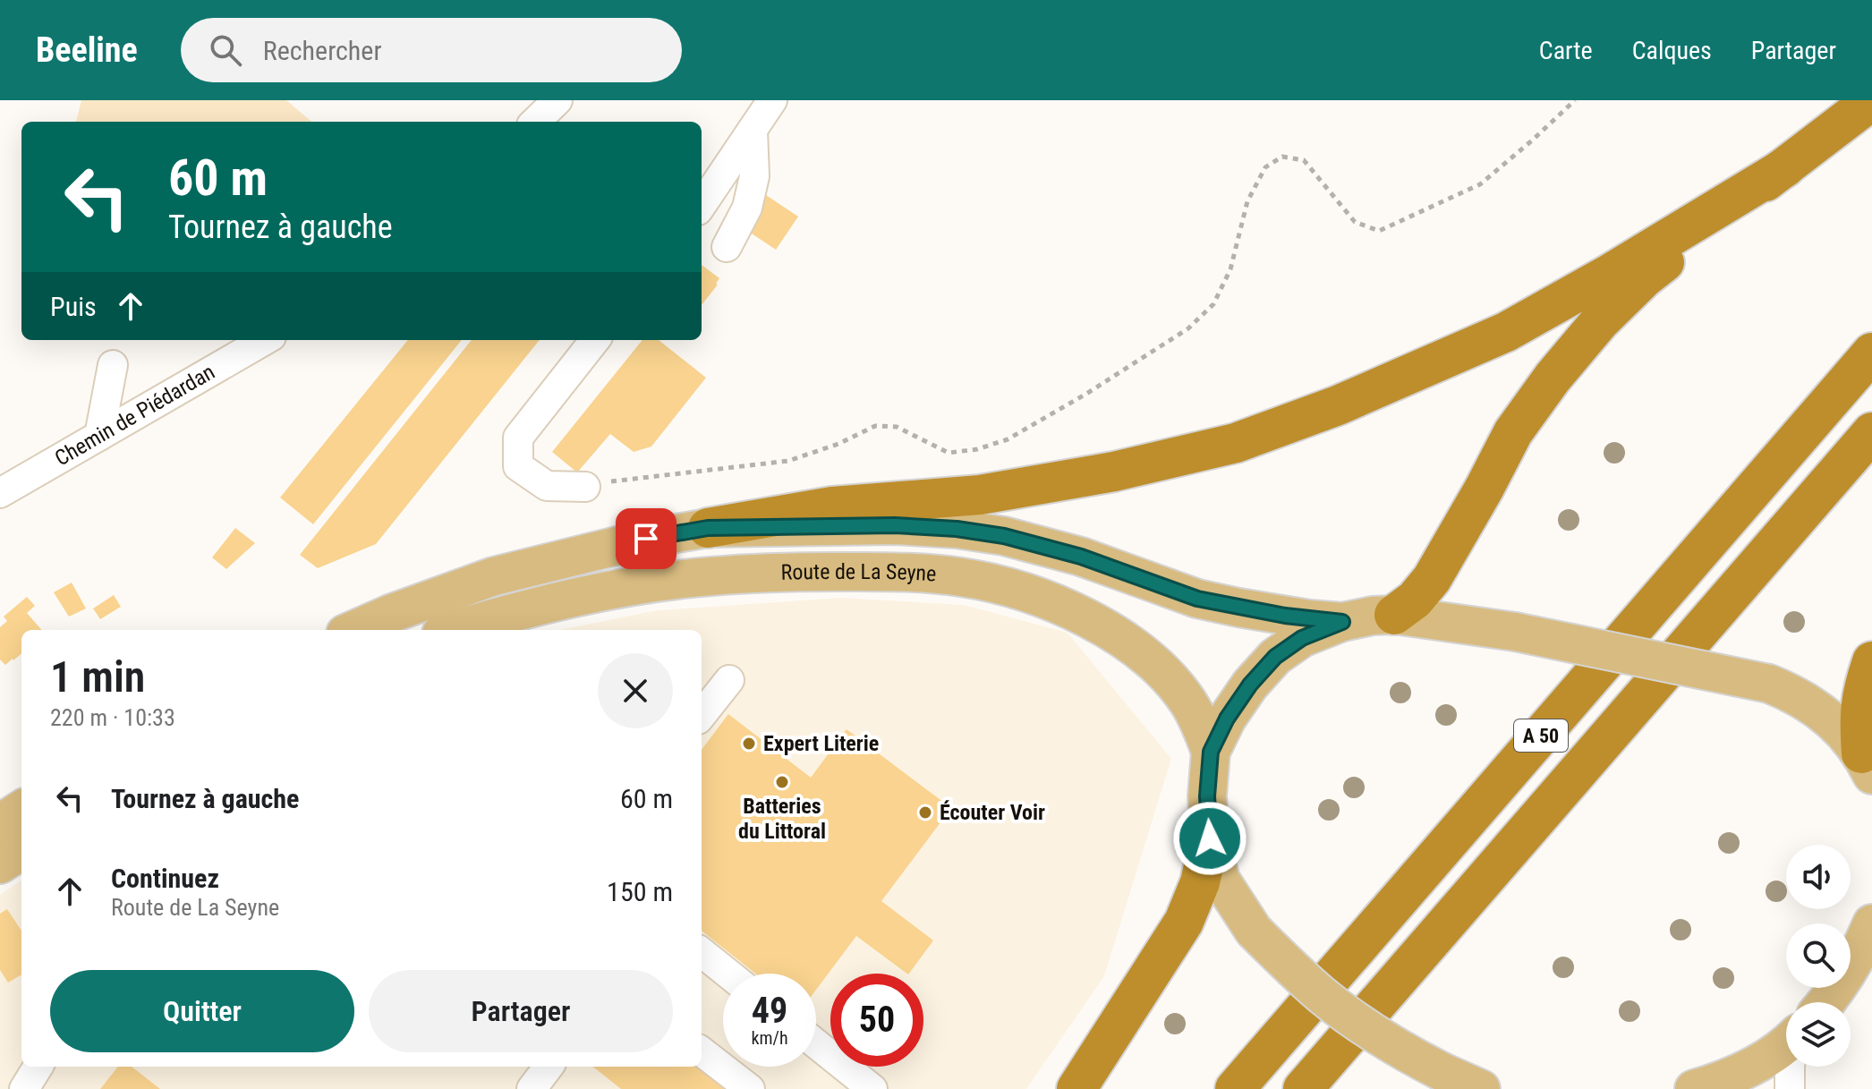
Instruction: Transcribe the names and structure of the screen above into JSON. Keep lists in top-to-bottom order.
{
  "streets": {
    "highway": ["A 50"],
    "main road": ["Route de La Seyne"],
    "street": ["Chemin de Piédardan"]
  },
  "places": ["Expert Literie", "Batteries du Littoral", "Écouter Voir"],
  "page": {
    "header": "Beeline",
    "search": "Rechercher",
    "nav": ["Carte", "Calques", "Partager"],
    "turn": ["60 m", "Tournez à gauche"],
    "then": "Puis",
    "heading": ["1 min", "220 m · 10:33"],
    "list": [
      {
        "name": "Tournez à gauche",
        "value": "60 m"
      },
      {
        "name": "Continuez",
        "note": "Route de La Seyne",
        "value": "150 m"
      }
    ],
    "buttons": ["Quitter", "Partager"],
    "speed": "49 km/h",
    "limit": "50"
  }
}
